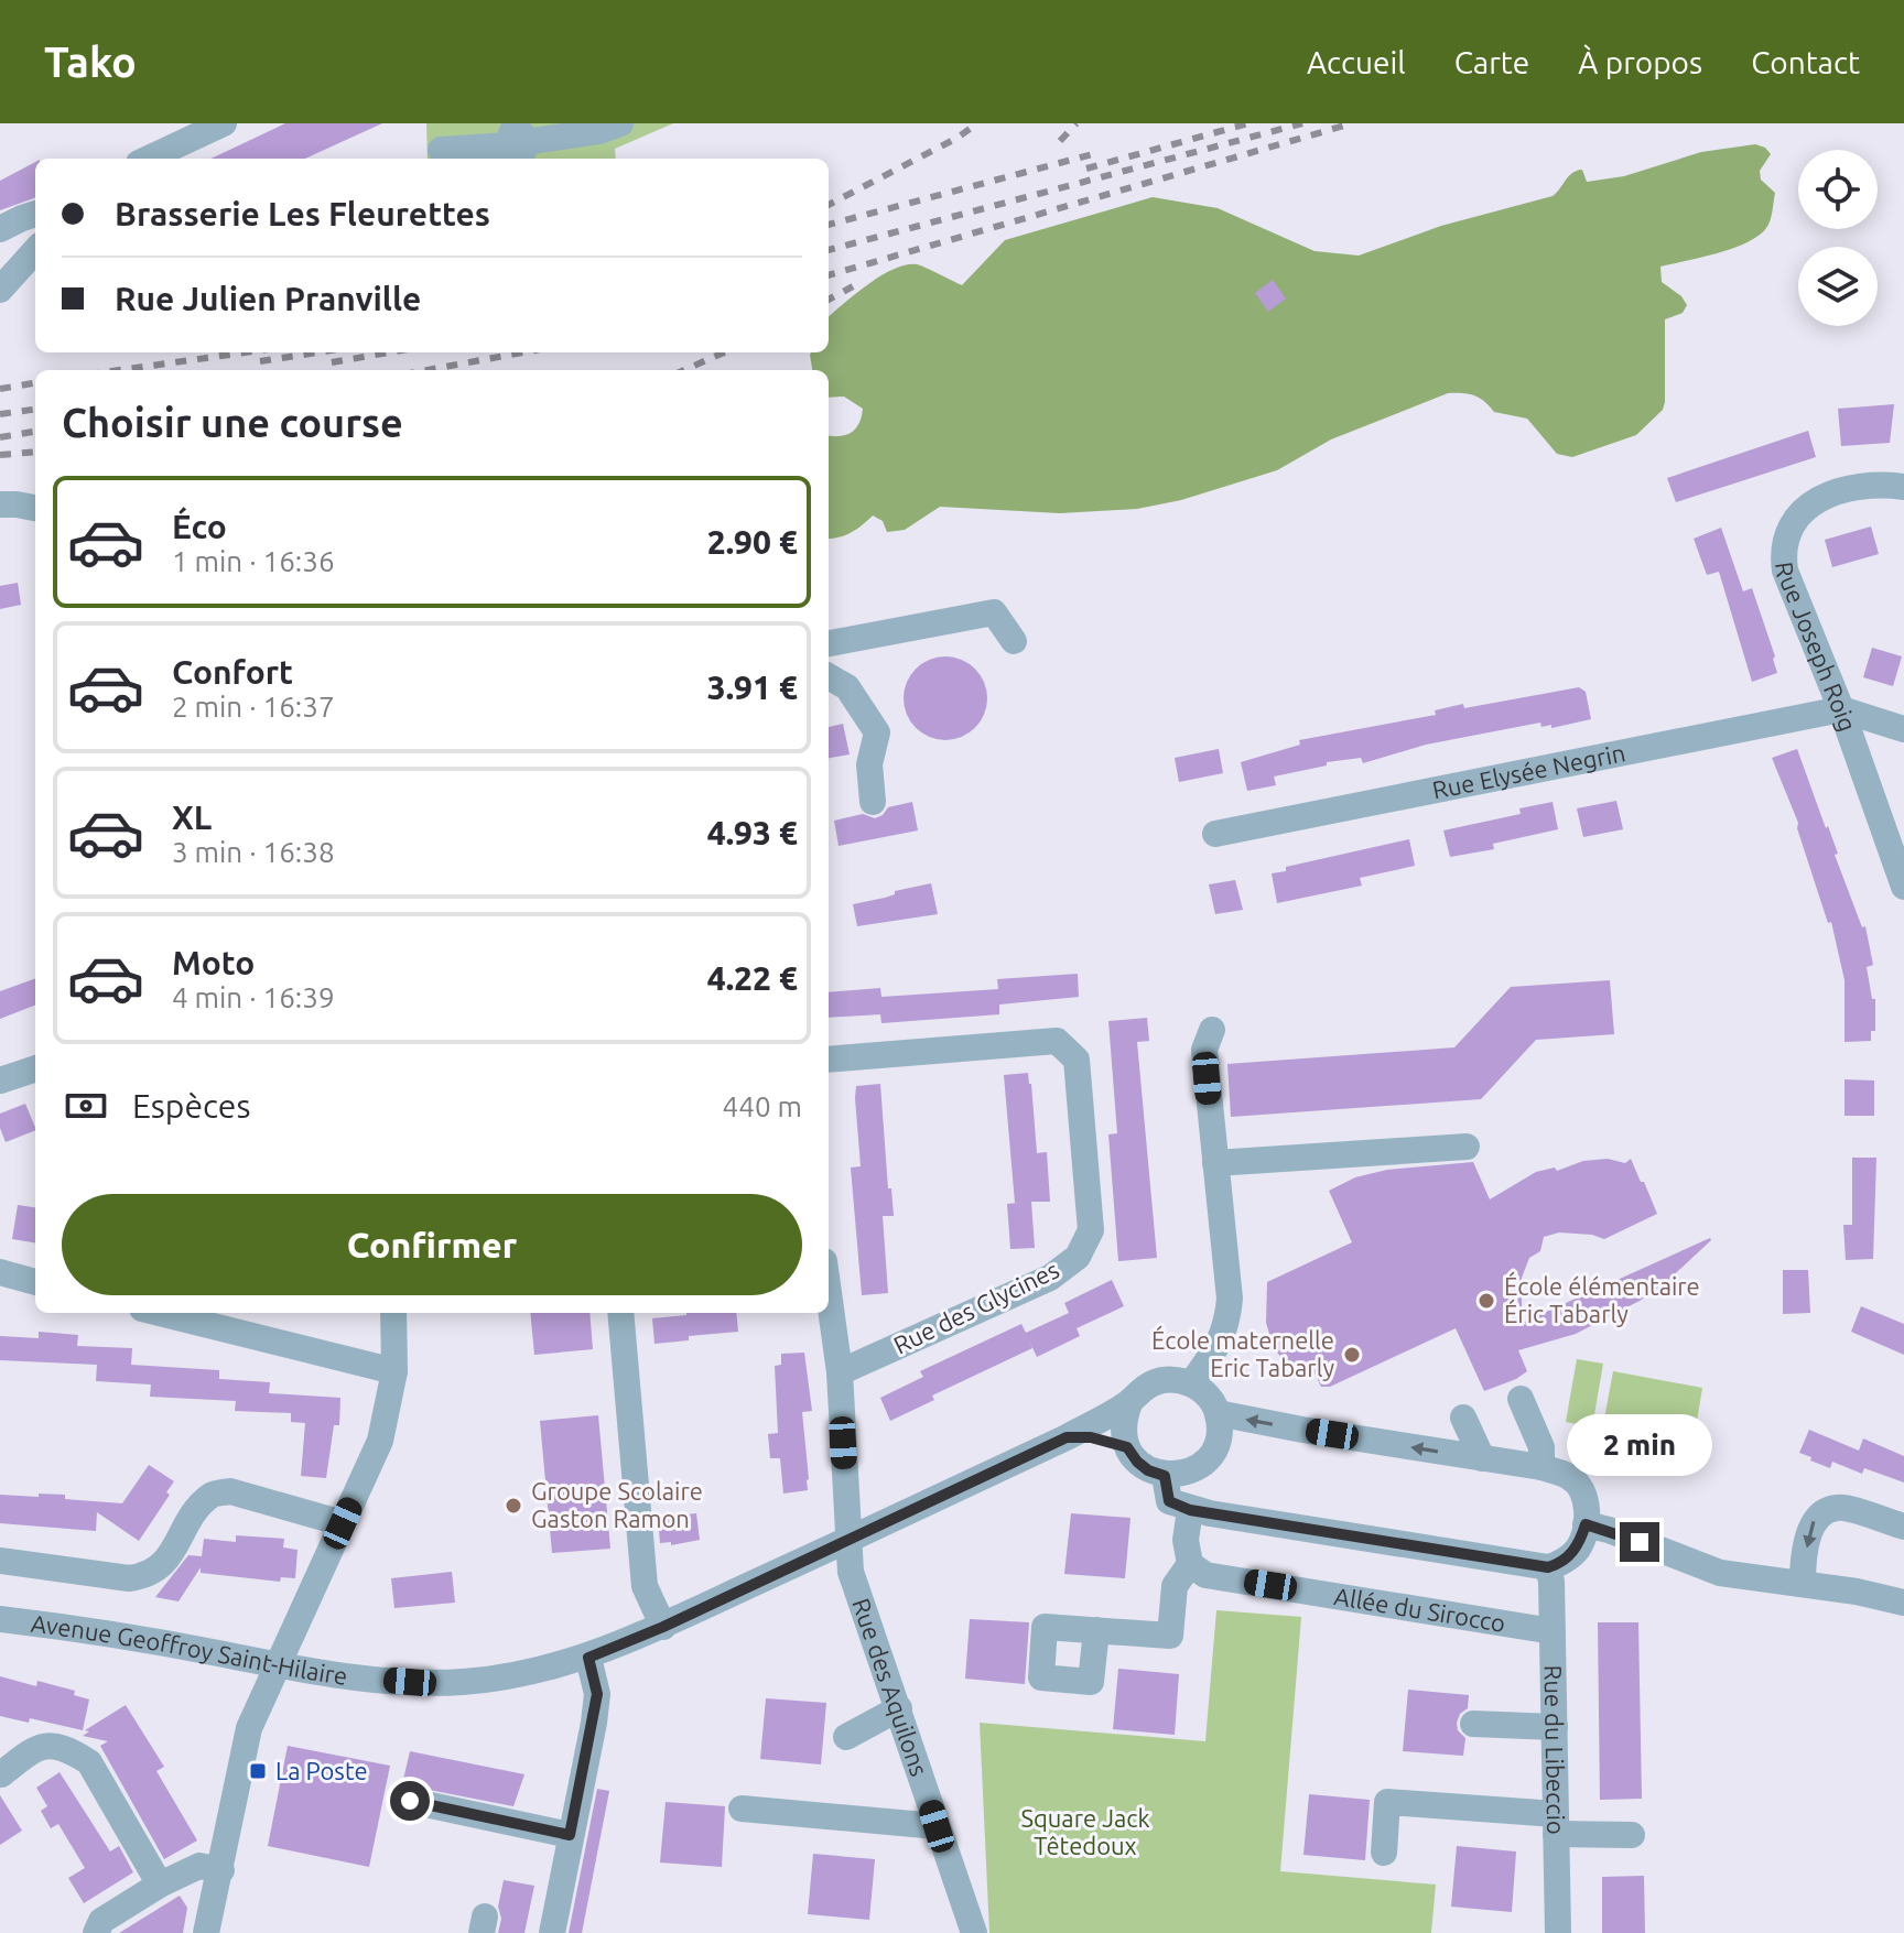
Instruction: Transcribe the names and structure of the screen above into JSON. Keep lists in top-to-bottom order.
{
  "streets": {
    "street": [
      "Rue Joseph Roig",
      "Rue Elysée Negrin",
      "Rue des Glycines",
      "Allée du Sirocco",
      "Avenue Geoffroy Saint-Hilaire",
      "Rue des Aquilons",
      "Rue du Libeccio"
    ]
  },
  "crossings": [
    ["Rue Joseph Roig", "Rue Elysée Negrin"],
    ["Allée du Sirocco", "Rue du Libeccio"],
    ["Avenue Geoffroy Saint-Hilaire", "Rue des Aquilons"]
  ],
  "parks": ["Square Jack Têtedoux"],
  "places": {
    "other": ["École élémentaire Éric Tabarly", "École maternelle Eric Tabarly", "Groupe Scolaire Gaston Ramon"],
    "transit": ["La Poste"]
  },
  "page": {
    "header": "Tako",
    "nav": [
      "Accueil",
      "Carte",
      "À propos",
      "Contact"
    ],
    "banner": ["Brasserie Les Fleurettes", "Rue Julien Pranville"],
    "heading": "Choisir une course",
    "list": [
      {
        "name": "Éco",
        "note": "1 min · 16:36",
        "value": "2.90 €"
      },
      {
        "name": "Confort",
        "note": "2 min · 16:37",
        "value": "3.91 €"
      },
      {
        "name": "XL",
        "note": "3 min · 16:38",
        "value": "4.93 €"
      },
      {
        "name": "Moto",
        "note": "4 min · 16:39",
        "value": "4.22 €"
      }
    ],
    "pay": ["Espèces", "440 m"],
    "buttons": "Confirmer",
    "bubble": "2 min"
  }
}
